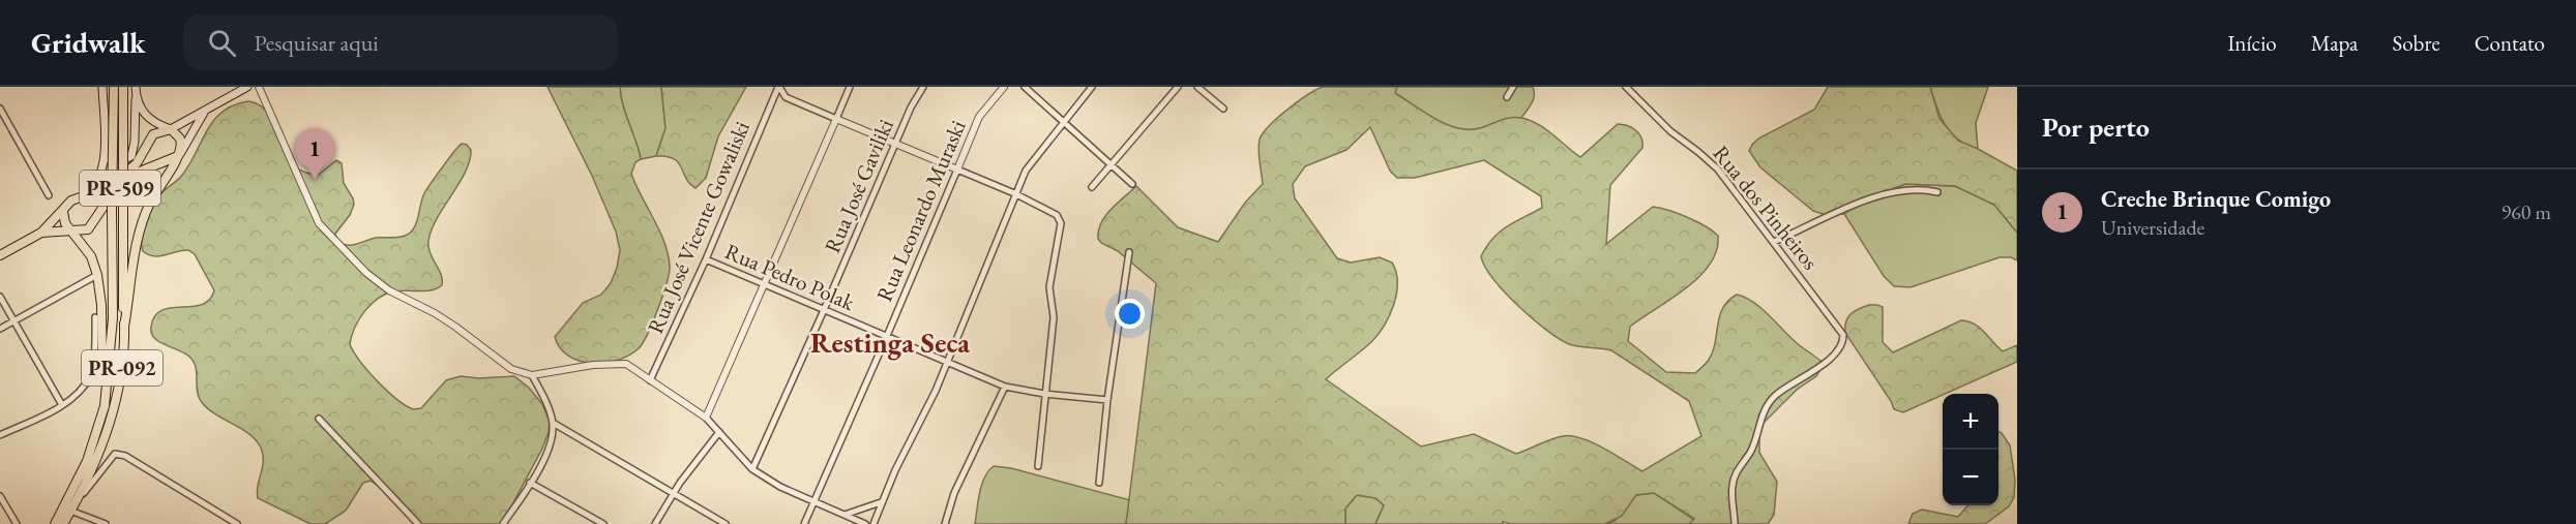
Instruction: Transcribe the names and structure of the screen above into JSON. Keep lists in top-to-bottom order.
{
  "streets": {
    "main road": ["PR-509", "PR-092"],
    "street": [
      "Rua José Gaviliki",
      "Rua dos Pinheiros",
      "Rua Leonardo Muraski",
      "Rua José Vicente Gowaliski",
      "Rua Pedro Polak"
    ]
  },
  "crossings": [
    ["Rua José Gaviliki", "Rua Pedro Polak"],
    ["Rua Leonardo Muraski", "Rua Pedro Polak"],
    ["Rua José Vicente Gowaliski", "Rua Pedro Polak"]
  ],
  "districts": ["Restinga Seca"],
  "page": {
    "header": "Gridwalk",
    "search": "Pesquisar aqui",
    "nav": [
      "Início",
      "Mapa",
      "Sobre",
      "Contato"
    ],
    "heading": "Por perto",
    "pins": "1",
    "list": [
      {
        "mark": "1",
        "name": "Creche Brinque Comigo",
        "note": "Universidade",
        "value": "960 m"
      }
    ],
    "map_buttons": ["+", "−"]
  }
}
